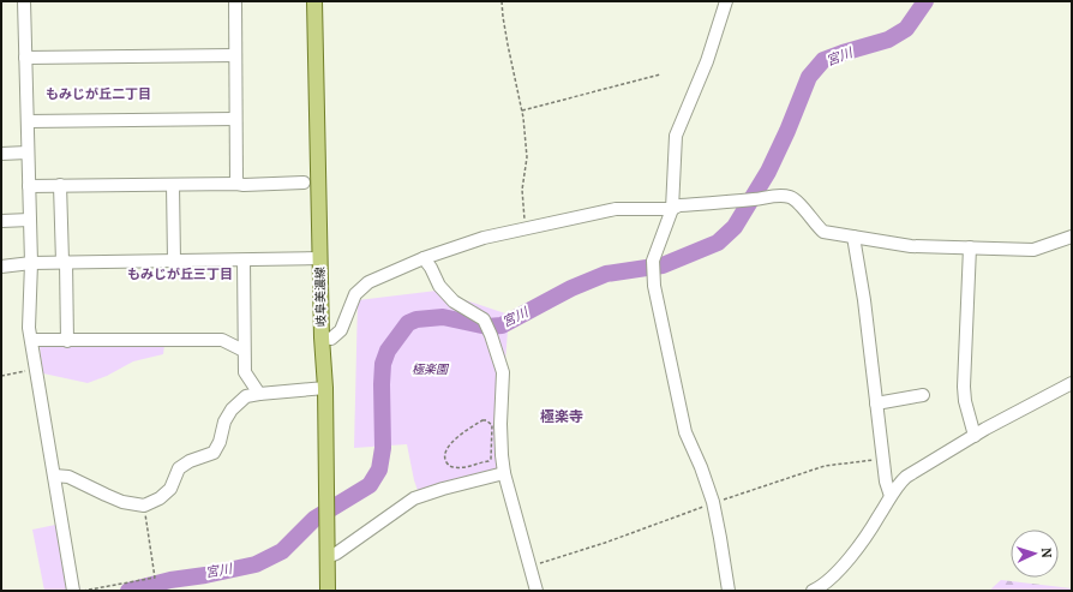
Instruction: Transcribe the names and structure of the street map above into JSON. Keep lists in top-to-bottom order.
{
  "streets": {
    "main road": ["岐阜美濃線"]
  },
  "districts": ["もみじが丘二丁目", "もみじが丘三丁目", "極楽寺"],
  "water": ["宮川"],
  "parks": ["極楽園"],
  "north": "right"
}
